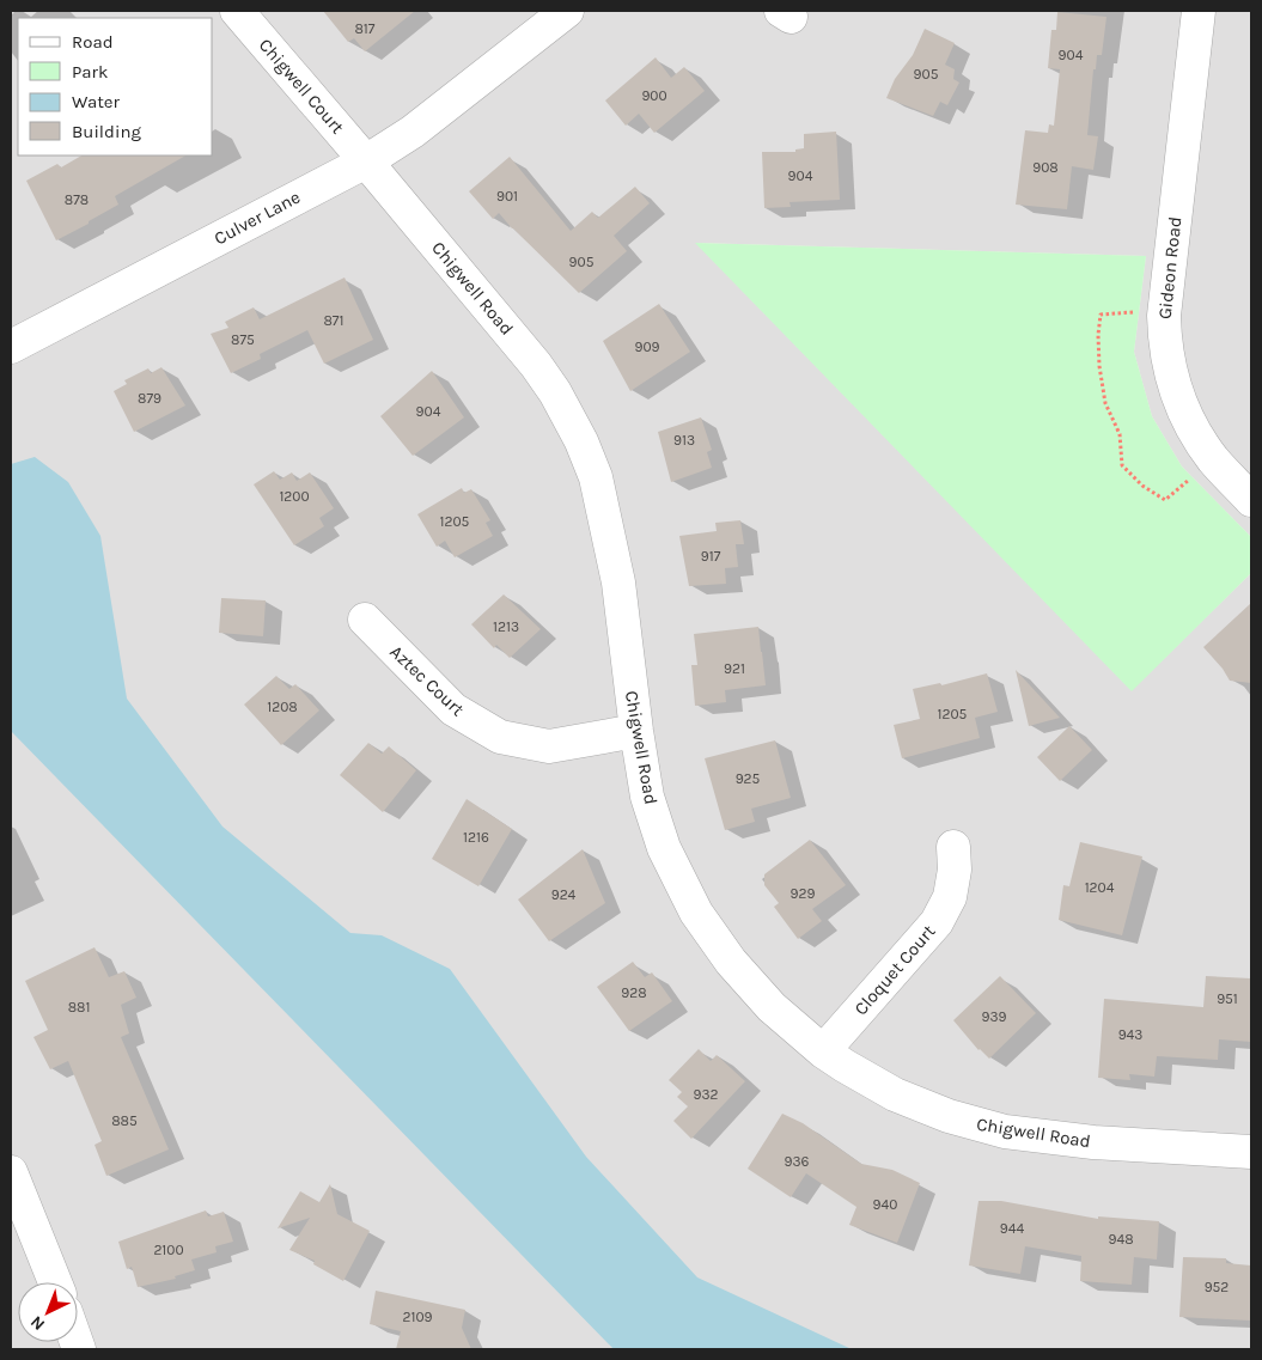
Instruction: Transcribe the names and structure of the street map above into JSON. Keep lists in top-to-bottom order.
{
  "streets": {
    "street": [
      "Chigwell Court",
      "Culver Lane",
      "Gideon Road",
      "Chigwell Road",
      "Aztec Court",
      "Cloquet Court"
    ]
  },
  "crossings": [
    ["Chigwell Court", "Culver Lane"],
    ["Chigwell Court", "Chigwell Road"],
    ["Culver Lane", "Chigwell Road"],
    ["Chigwell Road", "Aztec Court"],
    ["Chigwell Road", "Cloquet Court"]
  ],
  "house_numbers": [
    "817",
    "904",
    "905",
    "900",
    "908",
    "904",
    "901",
    "878",
    "905",
    "871",
    "875",
    "909",
    "879",
    "904",
    "913",
    "1200",
    "1205",
    "917",
    "1213",
    "921",
    "1208",
    "1205",
    "925",
    "1216",
    "1204",
    "929",
    "924",
    "928",
    "951",
    "881",
    "939",
    "943",
    "932",
    "885",
    "936",
    "940",
    "944",
    "948",
    "2100",
    "952",
    "2109"
  ],
  "legend": [
    "Road",
    "Park",
    "Water",
    "Building"
  ],
  "north": "bottom left"
}
